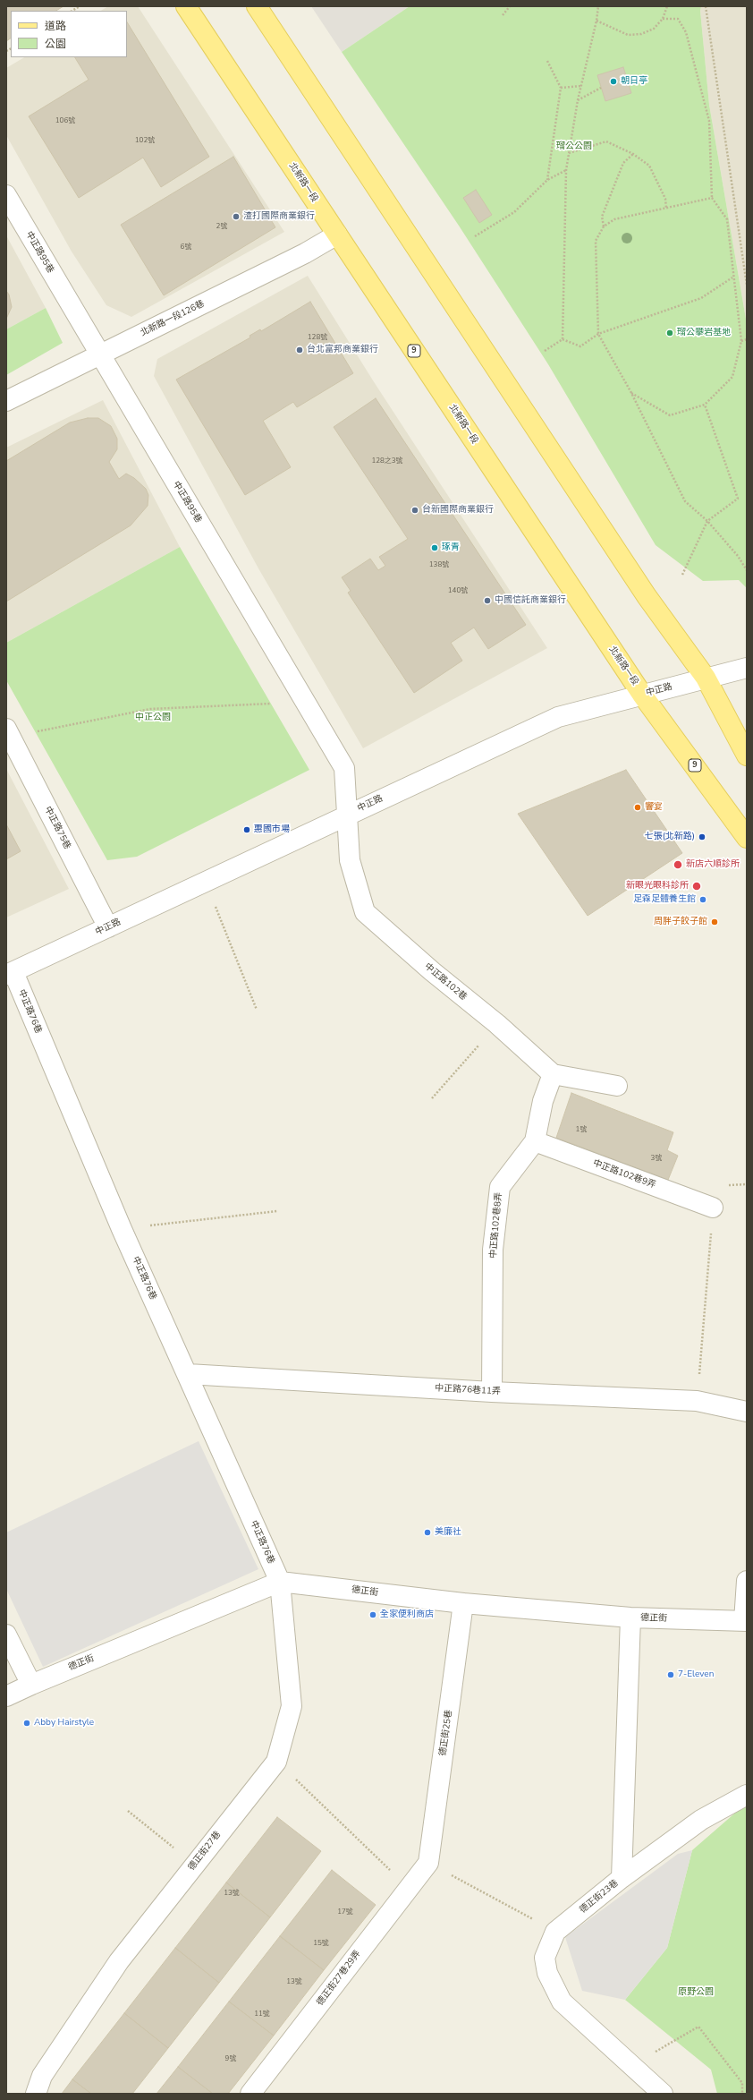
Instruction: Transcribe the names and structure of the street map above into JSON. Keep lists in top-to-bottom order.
{
  "streets": {
    "main road": ["北新路一段", "9"],
    "street": [
      "中正路95巷",
      "北新路一段126巷",
      "中正路",
      "中正路75巷",
      "中正路102巷",
      "中正路76巷",
      "中正路102巷9弄",
      "中正路102巷8弄",
      "中正路76巷11弄",
      "德正街",
      "德正街25巷",
      "德正街27巷",
      "德正街23巷",
      "德正街27巷29弄"
    ]
  },
  "crossings": [
    ["北新路一段", "北新路一段126巷"],
    ["北新路一段", "中正路"],
    ["中正路95巷", "北新路一段126巷"],
    ["中正路95巷", "中正路"],
    ["中正路95巷", "中正路102巷"],
    ["中正路", "中正路75巷"],
    ["中正路", "中正路102巷"],
    ["中正路", "中正路76巷"],
    ["中正路102巷", "中正路102巷8弄"],
    ["中正路76巷", "中正路76巷11弄"],
    ["中正路76巷", "德正街"],
    ["中正路76巷", "德正街27巷"],
    ["中正路102巷9弄", "中正路102巷8弄"],
    ["中正路102巷8弄", "中正路76巷11弄"],
    ["德正街", "德正街25巷"],
    ["德正街", "德正街27巷"],
    ["德正街", "德正街23巷"],
    ["德正街25巷", "德正街27巷29弄"]
  ],
  "parks": ["瑠公公園", "中正公園", "原野公園"],
  "places": [
    "朝日亭",
    "渣打國際商業銀行",
    "瑠公攀岩基地",
    "台北富邦商業銀行",
    "台新國際商業銀行",
    "琢青",
    "中國信託商業銀行",
    "響宴",
    "惠國市場",
    "七張(北新路)",
    "新店六順診所",
    "新眼光眼科診所",
    "足森足體養生館",
    "周胖子餃子館",
    "美廉社",
    "全家便利商店",
    "7-Eleven",
    "Abby Hairstyle"
  ],
  "house_numbers": [
    "106號",
    "102號",
    "2號",
    "6號",
    "128號",
    "128之3號",
    "138號",
    "140號",
    "1號",
    "3號",
    "13號",
    "17號",
    "15號",
    "13號",
    "11號",
    "9號"
  ],
  "legend": ["道路", "公園"]
}
